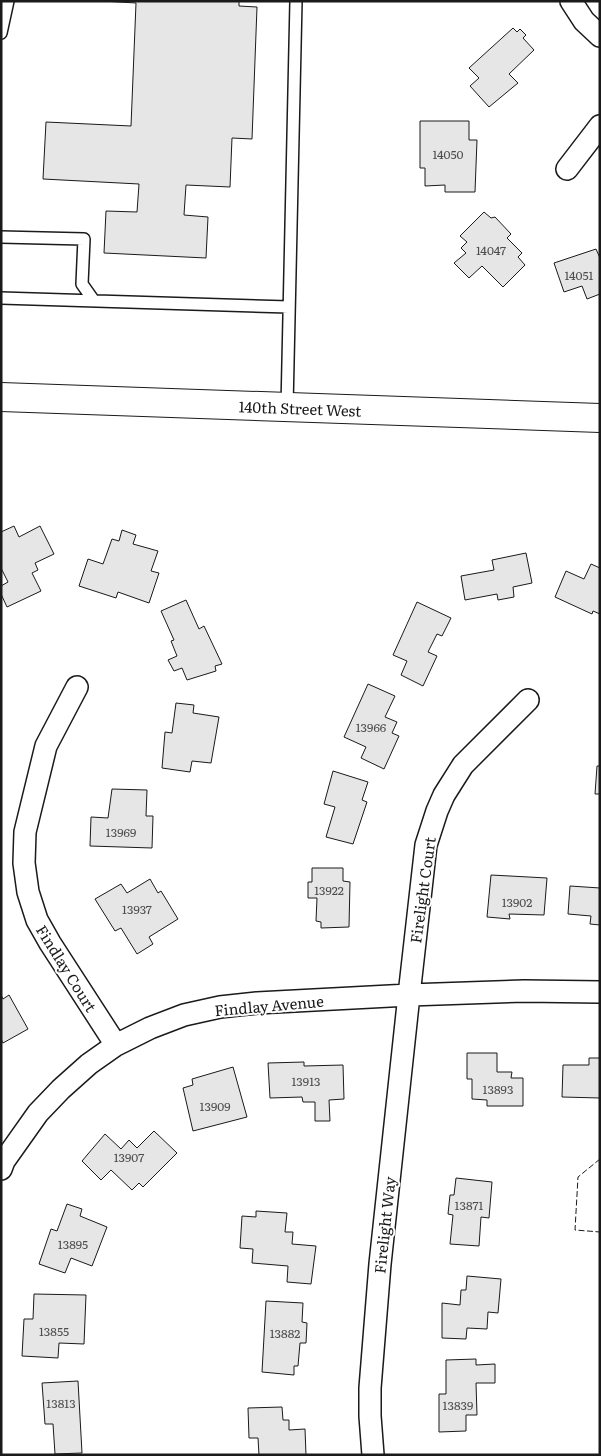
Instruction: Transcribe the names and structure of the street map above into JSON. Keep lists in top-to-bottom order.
{
  "streets": {
    "street": [
      "140th Street West",
      "Firelight Court",
      "Findlay Court",
      "Findlay Avenue",
      "Firelight Way"
    ]
  },
  "crossings": [
    ["Firelight Court", "Findlay Avenue"],
    ["Firelight Court", "Firelight Way"],
    ["Findlay Court", "Findlay Avenue"],
    ["Findlay Avenue", "Firelight Way"]
  ],
  "house_numbers": [
    "14050",
    "14047",
    "14051",
    "13966",
    "13969",
    "13922",
    "13902",
    "13937",
    "13913",
    "13893",
    "13909",
    "13907",
    "13871",
    "13895",
    "13855",
    "13882",
    "13813",
    "13839"
  ]
}
